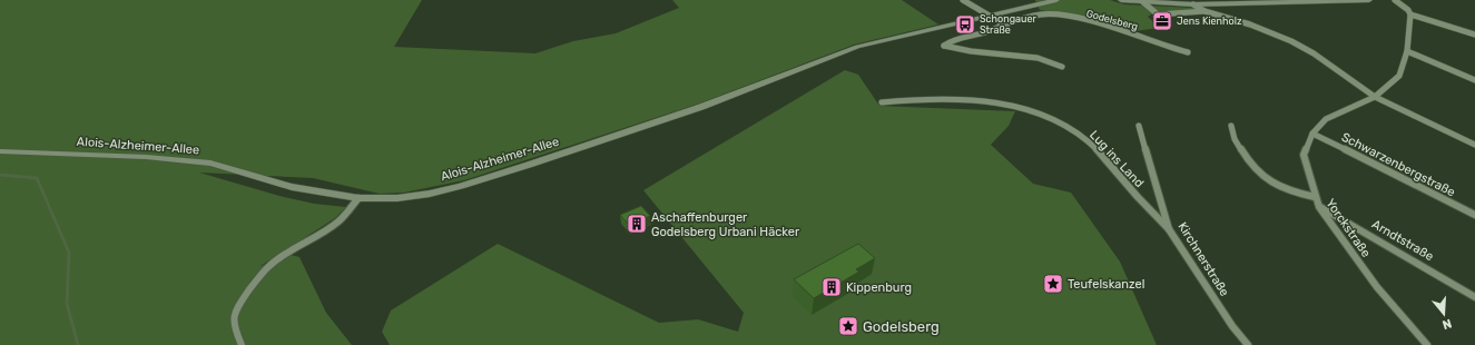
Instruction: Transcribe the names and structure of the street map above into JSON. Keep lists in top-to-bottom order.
{
  "streets": {
    "street": [
      "Godelsberg",
      "Alois-Alzheimer-Allee",
      "Lug ins Land",
      "Schwarzenbergstraße",
      "Yorckstraße",
      "Arndtstraße",
      "Kirchnerstraße"
    ]
  },
  "crossings": [
    ["Lug ins Land", "Kirchnerstraße"],
    ["Schwarzenbergstraße", "Yorckstraße"],
    ["Yorckstraße", "Arndtstraße"]
  ],
  "places": {
    "office": ["Jens Kienholz"],
    "bus stop": ["Schongauer Straße"],
    "building": ["Aschaffenburger Godelsberg Urbani Häcker", "Kippenburg"],
    "place": ["Teufelskanzel", "Godelsberg"]
  },
  "north": "bottom"
}
